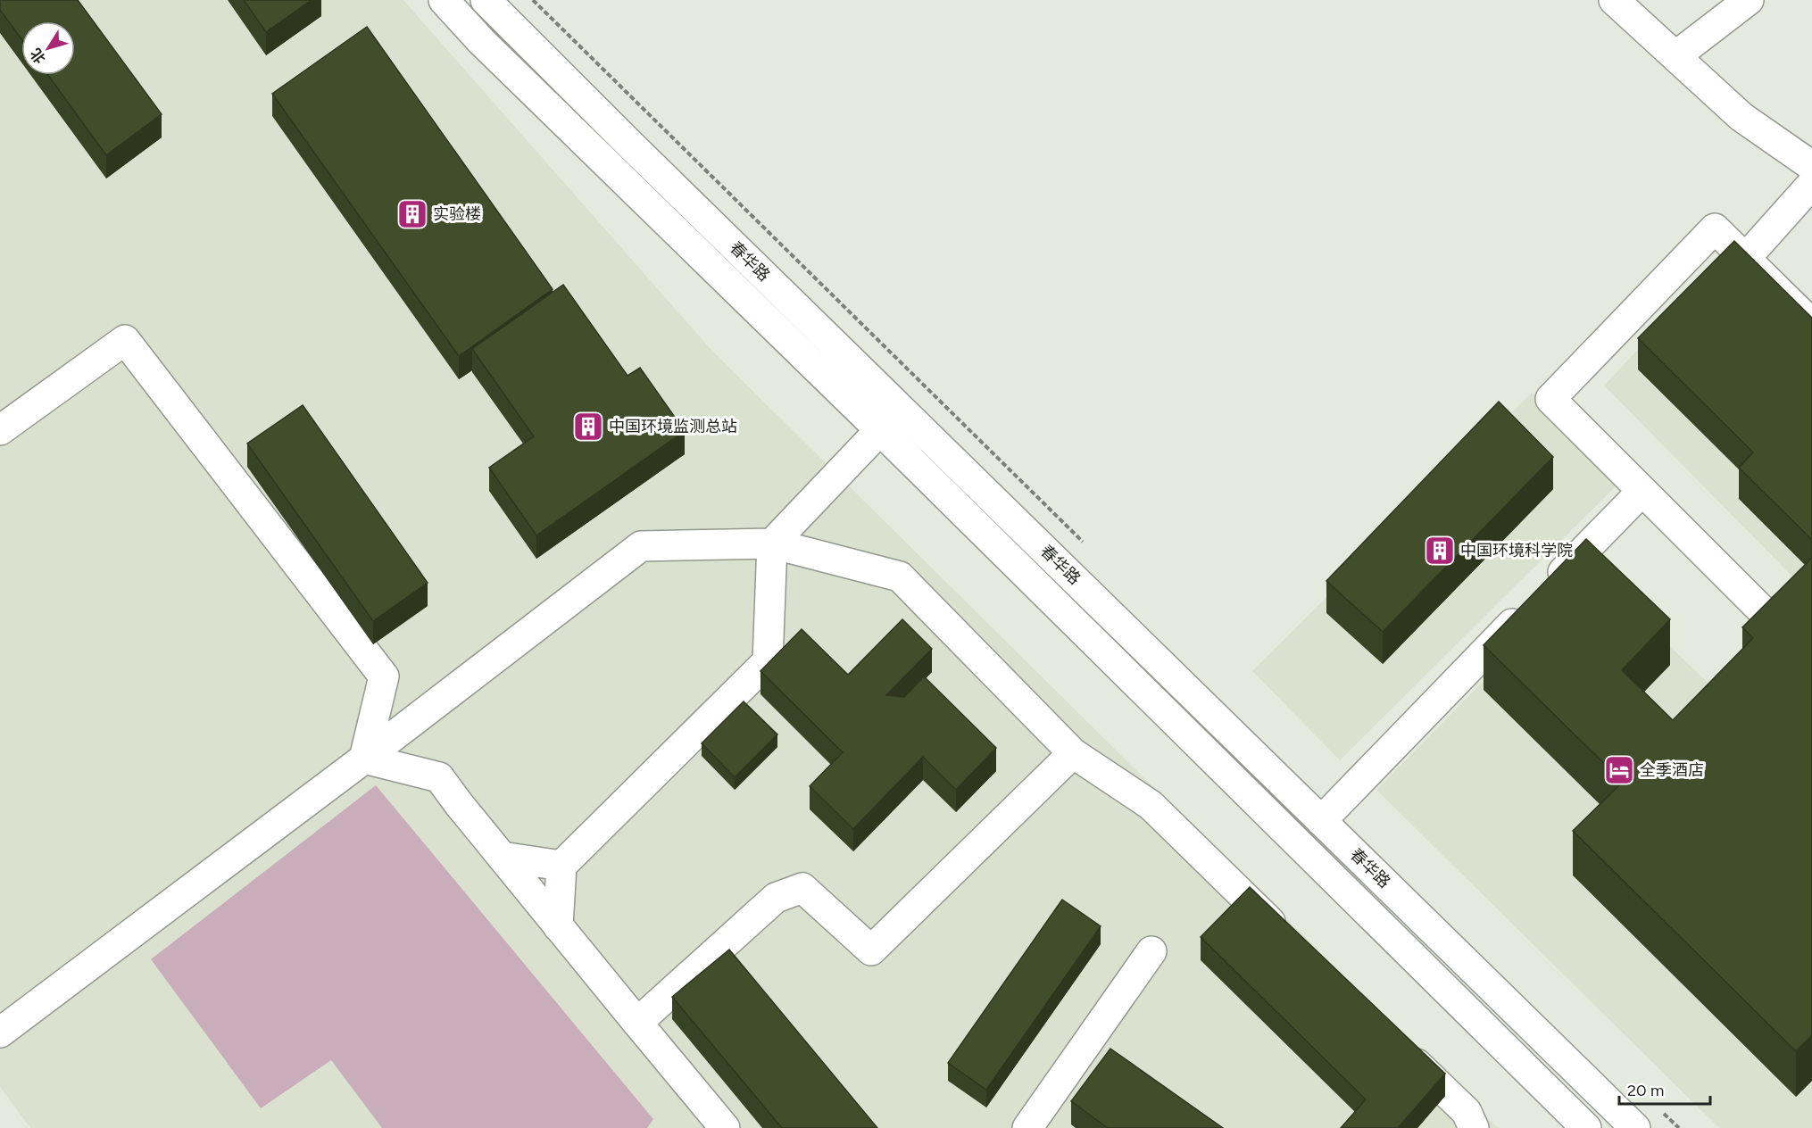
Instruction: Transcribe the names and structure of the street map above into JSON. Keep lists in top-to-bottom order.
{
  "streets": {
    "street": ["春华路"]
  },
  "places": {
    "building": ["实验楼", "中国环境监测总站", "中国环境科学院"],
    "hotel": ["全季酒店"]
  },
  "scale_bar": "20 m",
  "north": "bottom left"
}
